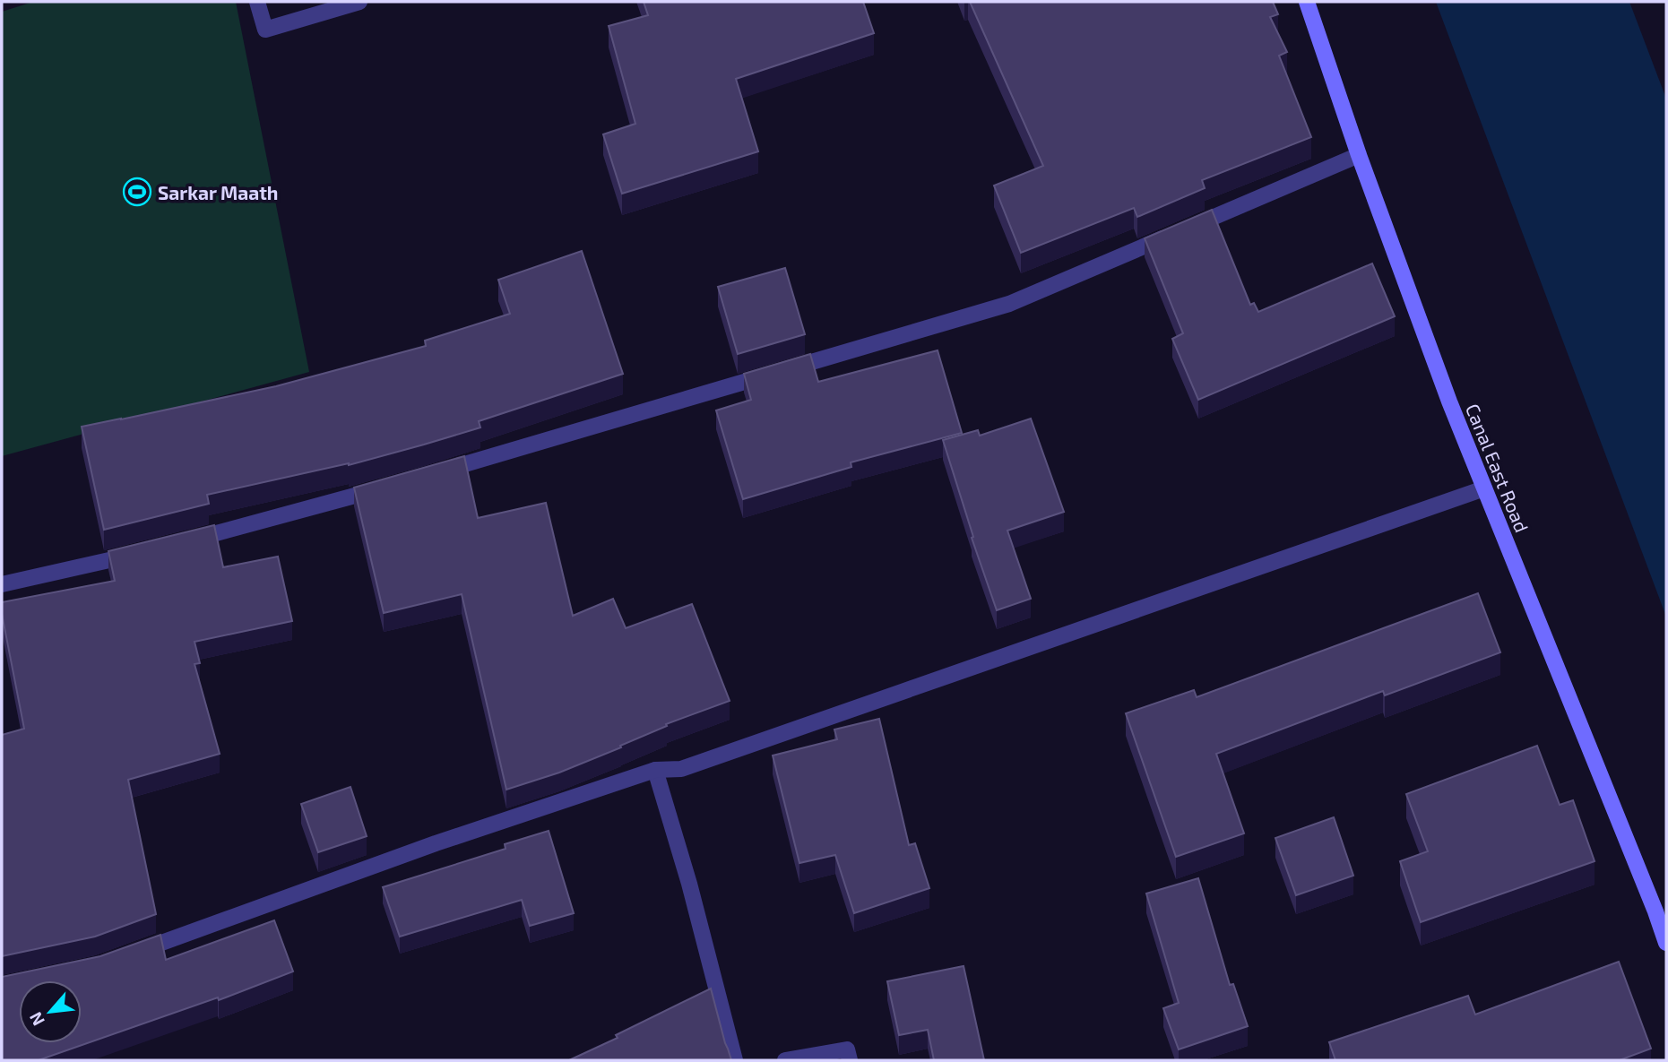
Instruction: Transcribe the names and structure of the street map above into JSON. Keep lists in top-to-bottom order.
{
  "streets": {
    "main road": ["Canal East Road"]
  },
  "places": {
    "sports": ["Sarkar Maath"]
  },
  "north": "bottom left"
}
